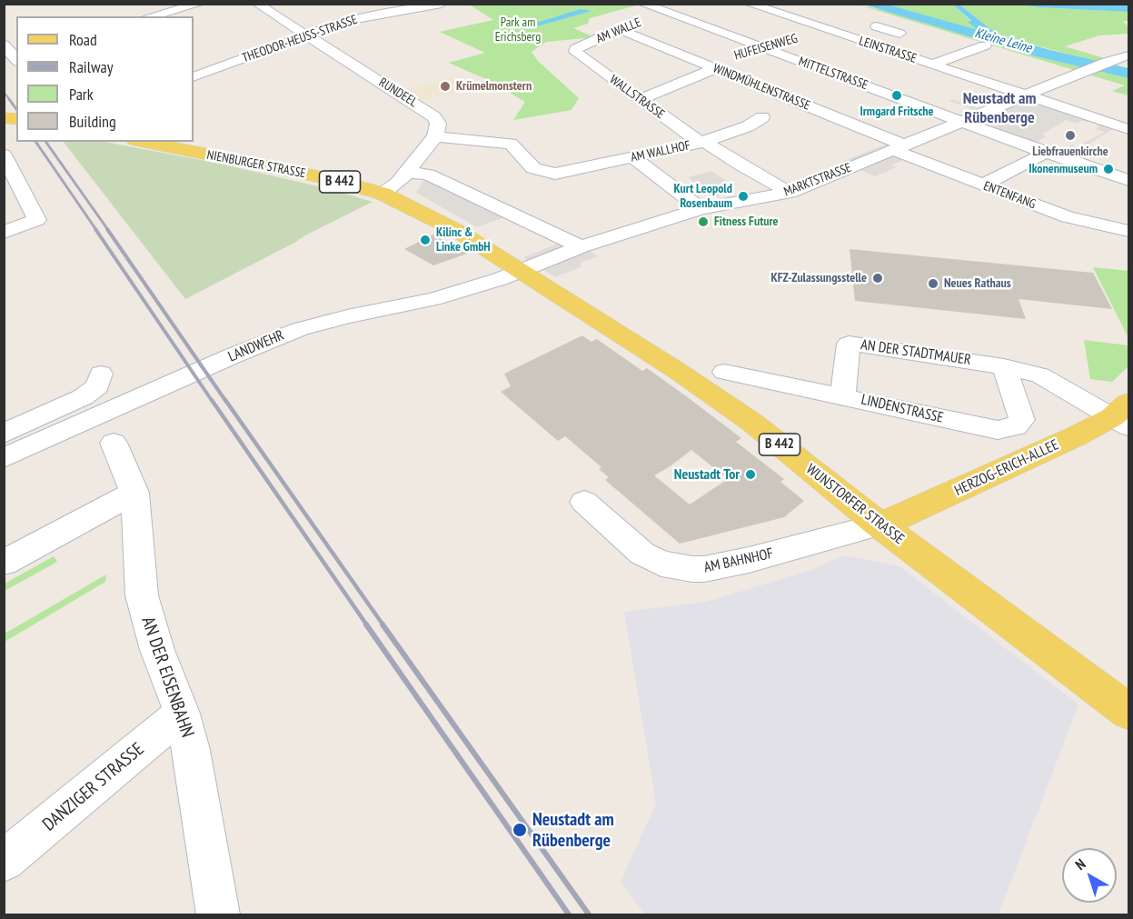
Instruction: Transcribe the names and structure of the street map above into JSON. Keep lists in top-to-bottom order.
{
  "streets": {
    "main road": [
      "NIENBURGER STRASSE",
      "B 442",
      "HERZOG-ERICH-ALLEE",
      "WUNSTORFER STRASSE"
    ],
    "street": [
      "AM WALLE",
      "THEODOR-HEUSS-STRASSE",
      "HUFEISENWEG",
      "LEINSTRASSE",
      "MITTELSTRASSE",
      "WINDMÜHLENSTRASSE",
      "RUNDEEL",
      "WALLSTRASSE",
      "AM WALLHOF",
      "MARKTSTRASSE",
      "ENTENFANG",
      "LANDWEHR",
      "AN DER STADTMAUER",
      "LINDENSTRASSE",
      "AM BAHNHOF",
      "AN DER EISENBAHN",
      "DANZIGER STRASSE"
    ]
  },
  "crossings": [
    ["AM WALLE", "MITTELSTRASSE"],
    ["AM WALLE", "WINDMÜHLENSTRASSE"],
    ["AM WALLE", "WALLSTRASSE"],
    ["THEODOR-HEUSS-STRASSE", "RUNDEEL"],
    ["HUFEISENWEG", "LEINSTRASSE"],
    ["HUFEISENWEG", "MITTELSTRASSE"],
    ["LEINSTRASSE", "MARKTSTRASSE"],
    ["MITTELSTRASSE", "MARKTSTRASSE"],
    ["WINDMÜHLENSTRASSE", "MARKTSTRASSE"],
    ["WINDMÜHLENSTRASSE", "ENTENFANG"],
    ["RUNDEEL", "AM WALLHOF"],
    ["WALLSTRASSE", "AM WALLHOF"],
    ["WALLSTRASSE", "MARKTSTRASSE"],
    ["NIENBURGER STRASSE", "MARKTSTRASSE"],
    ["NIENBURGER STRASSE", "LANDWEHR"],
    ["NIENBURGER STRASSE", "WUNSTORFER STRASSE"],
    ["MARKTSTRASSE", "ENTENFANG"],
    ["MARKTSTRASSE", "LANDWEHR"],
    ["MARKTSTRASSE", "WUNSTORFER STRASSE"],
    ["LANDWEHR", "WUNSTORFER STRASSE"],
    ["AN DER STADTMAUER", "LINDENSTRASSE"],
    ["HERZOG-ERICH-ALLEE", "WUNSTORFER STRASSE"],
    ["HERZOG-ERICH-ALLEE", "AM BAHNHOF"],
    ["WUNSTORFER STRASSE", "AM BAHNHOF"],
    ["AN DER EISENBAHN", "DANZIGER STRASSE"]
  ],
  "districts": ["Neustadt am Rübenberge"],
  "water": ["Kleine Leine"],
  "parks": ["Park am Erichsberg"],
  "places": [
    "Krümelmonstern",
    "Irmgard Fritsche",
    "Liebfrauenkirche",
    "Ikonenmuseum",
    "Kurt Leopold Rosenbaum",
    "Fitness Future",
    "Kilinc & Linke GmbH",
    "KFZ-Zulassungsstelle",
    "Neues Rathaus",
    "Neustadt Tor",
    "Neustadt am Rübenberge"
  ],
  "legend": [
    "Road",
    "Railway",
    "Park",
    "Building"
  ],
  "north": "top left"
}
